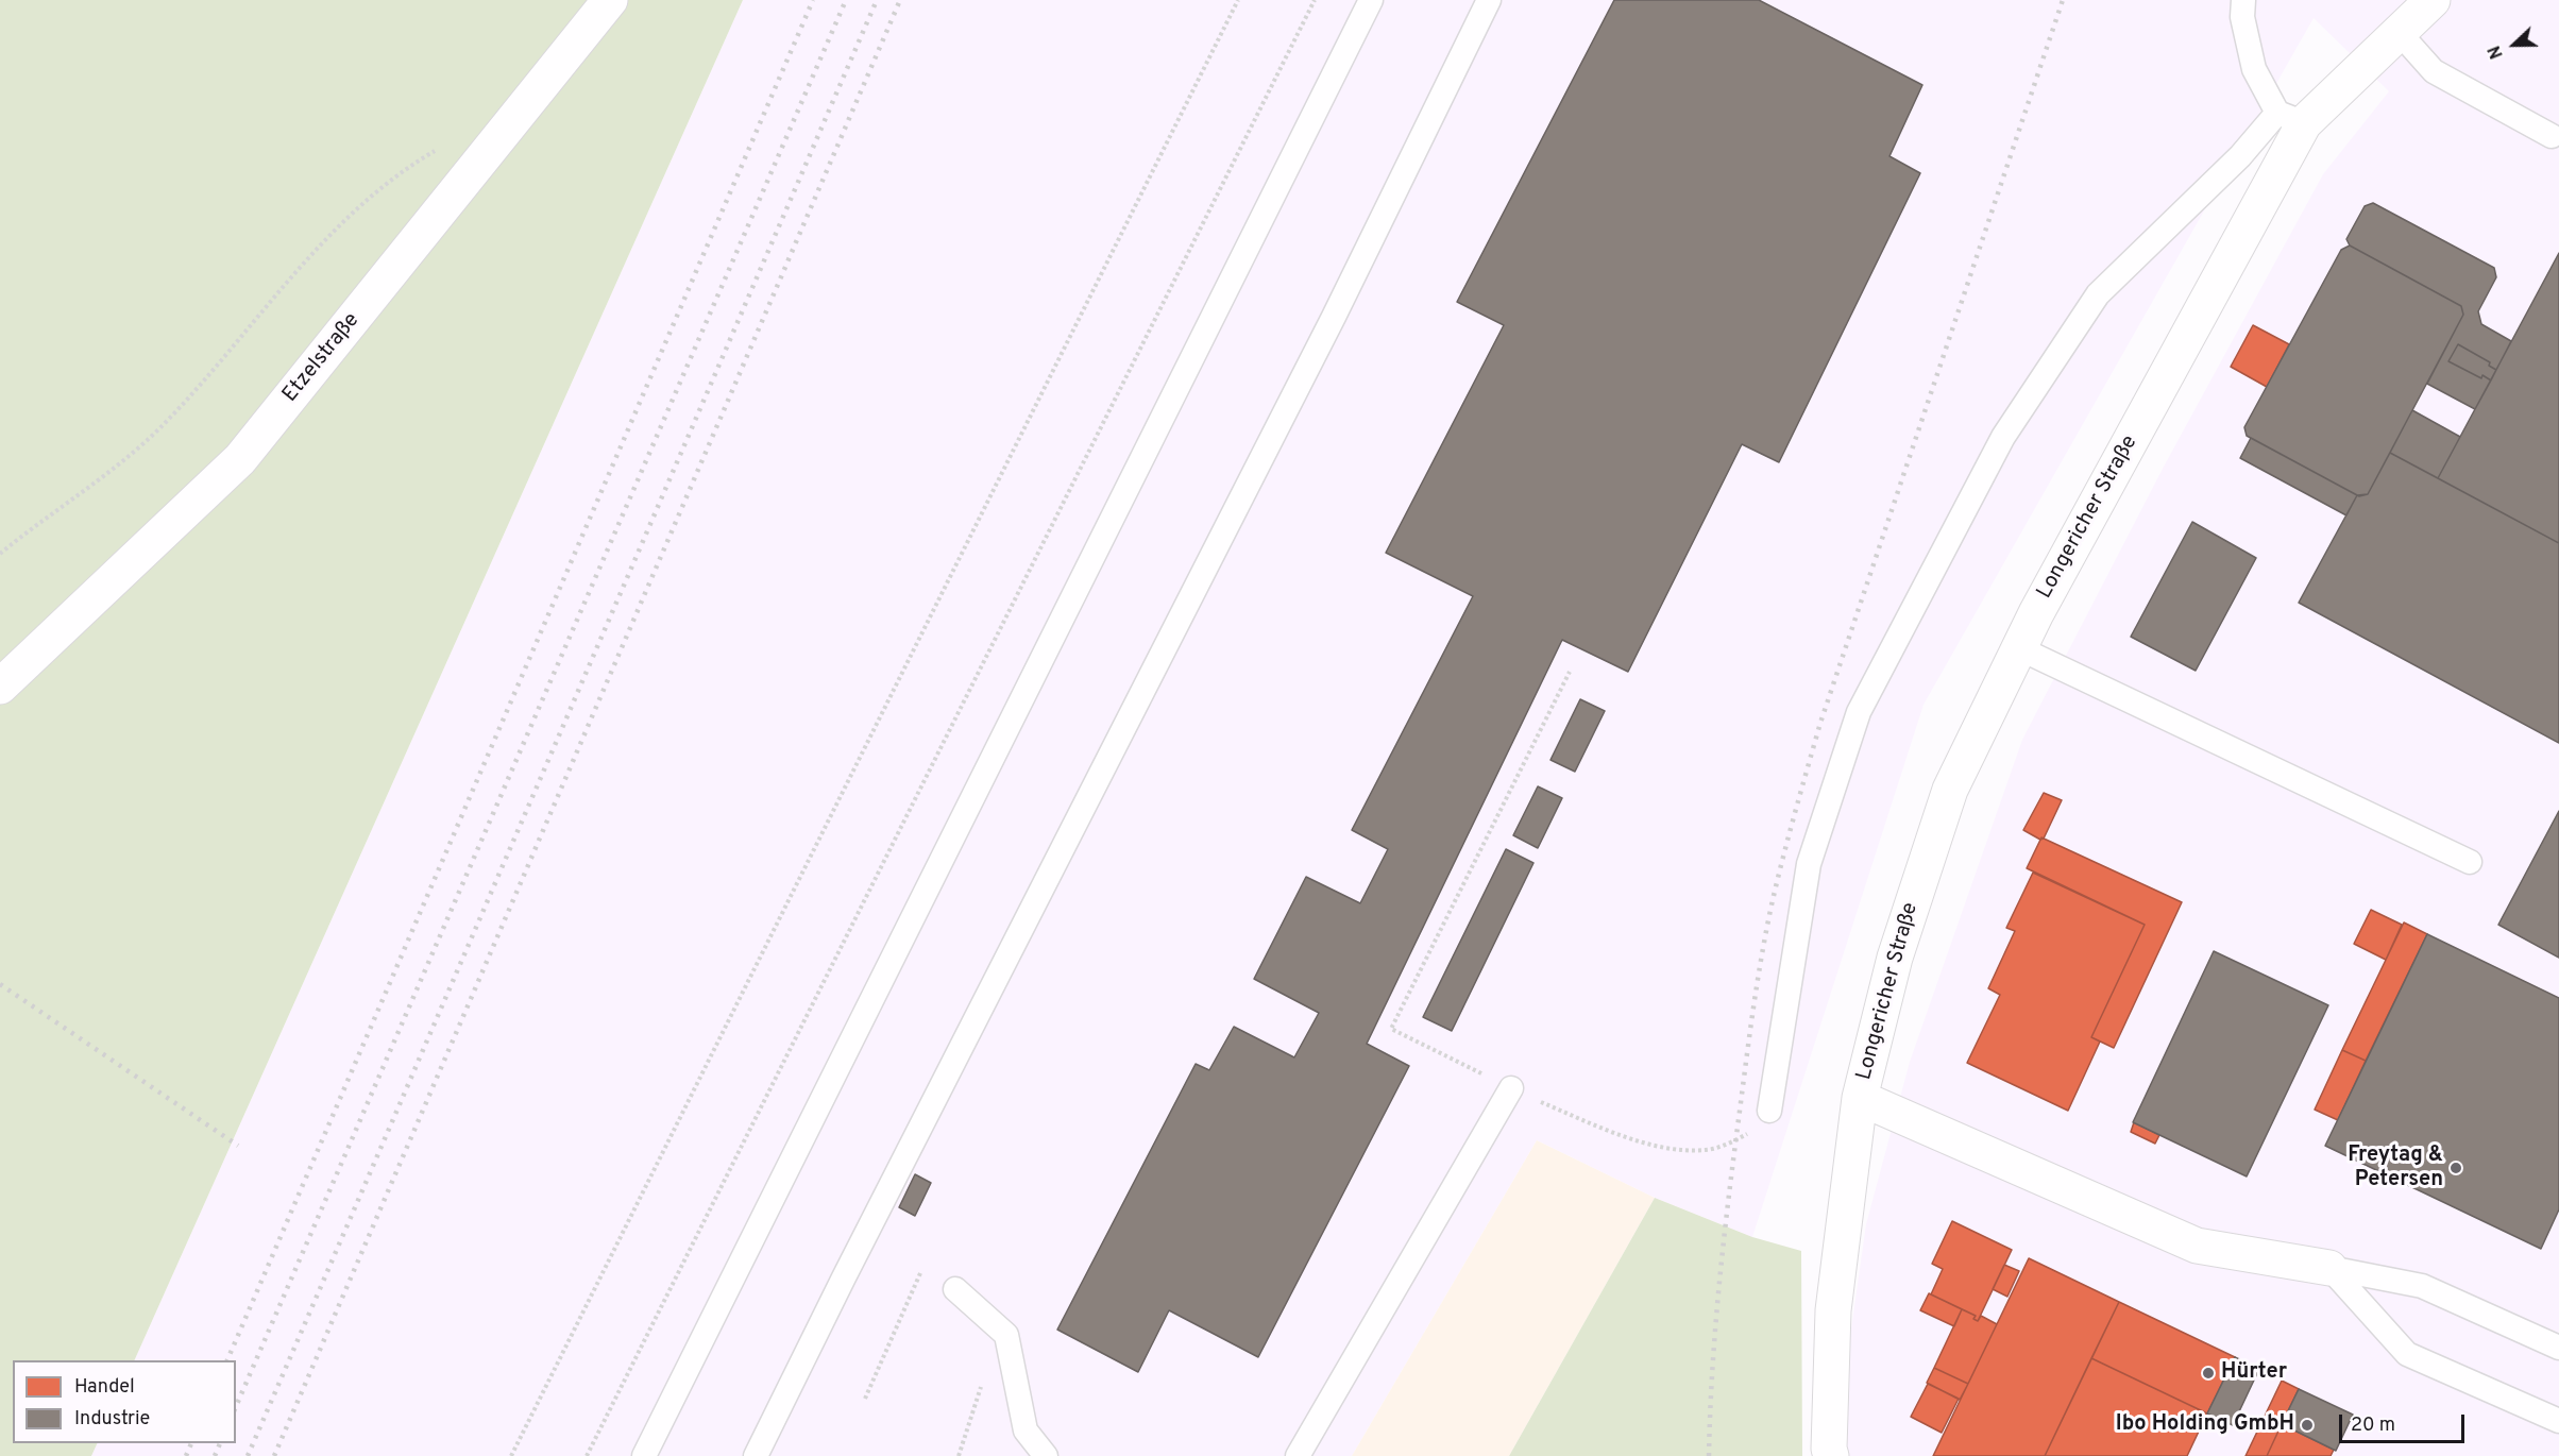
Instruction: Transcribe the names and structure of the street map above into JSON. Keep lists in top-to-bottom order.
{
  "streets": {
    "street": ["Etzelstraße", "Longericher Straße"]
  },
  "places": ["Freytag & Petersen", "Hürter", "Ibo Holding GmbH"],
  "legend": ["Handel", "Industrie"],
  "scale_bar": "20 m",
  "north": "left"
}
